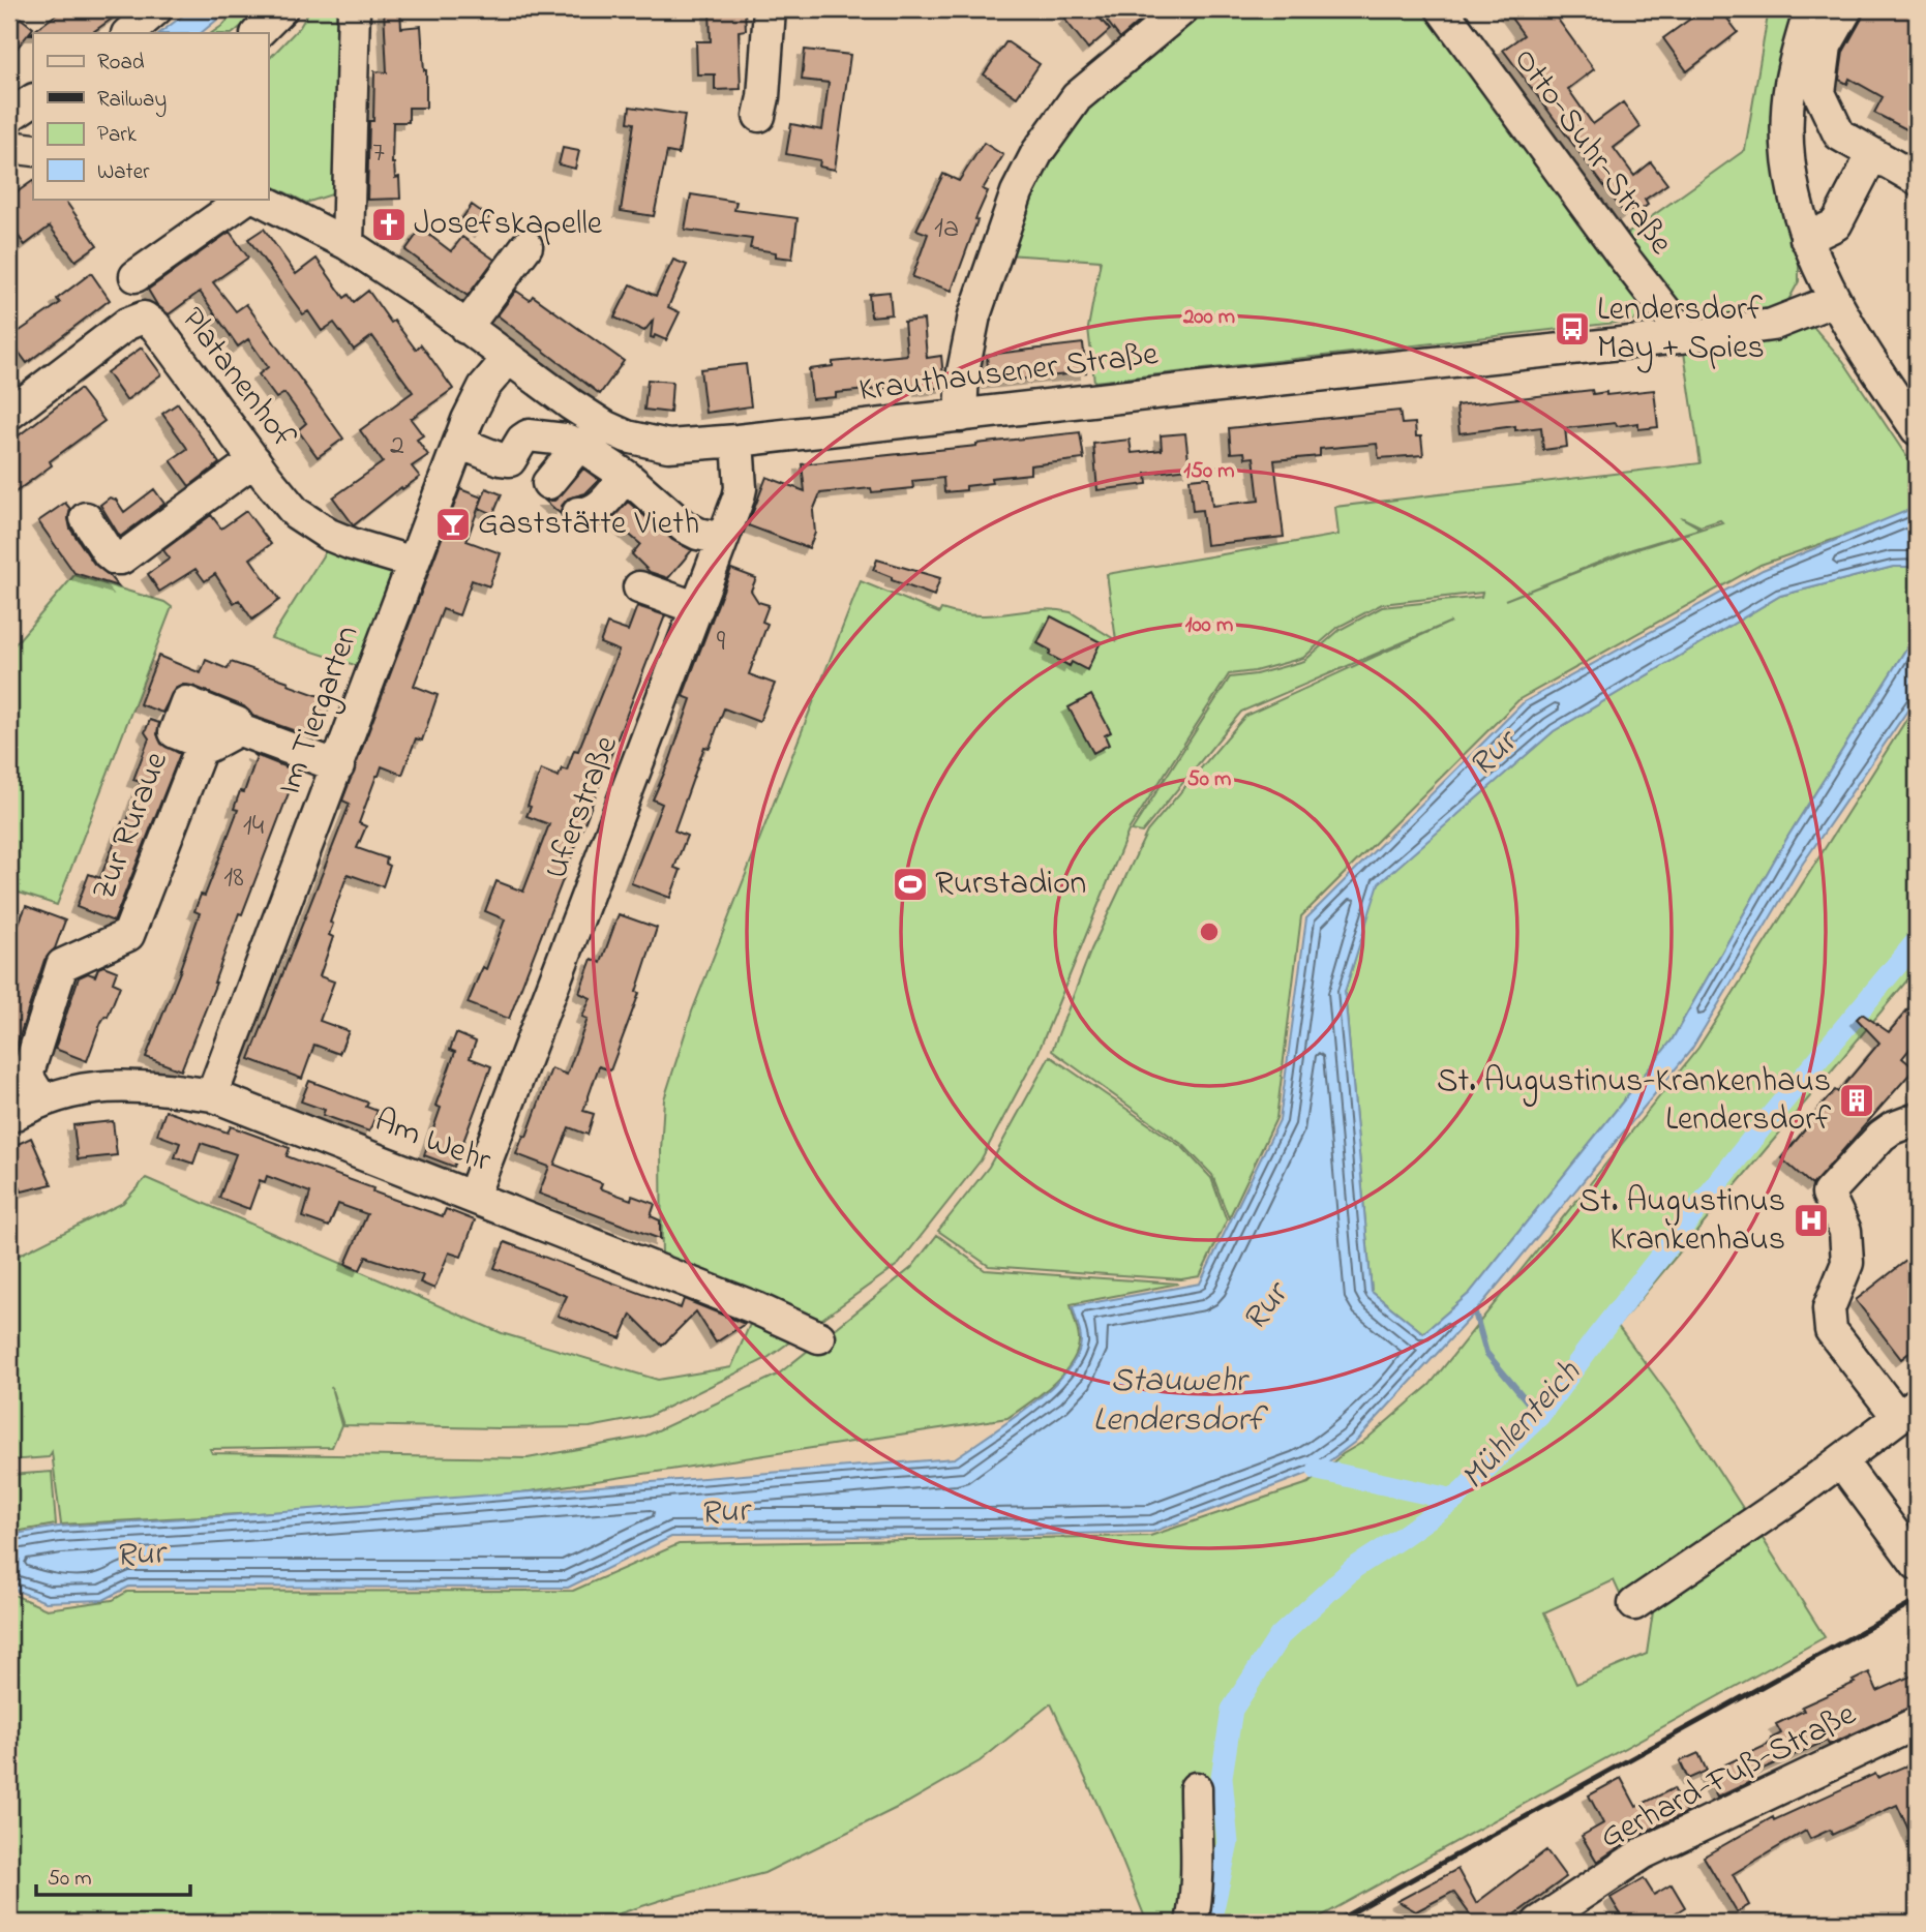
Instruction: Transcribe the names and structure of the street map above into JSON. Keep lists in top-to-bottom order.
{
  "streets": {
    "street": [
      "Otto-Suhr-Straße",
      "Krauthausener Straße",
      "Platanenhof",
      "Im Tiergarten",
      "Uferstraße",
      "Zur Ruraue",
      "Am Wehr",
      "Gerhard-Fuß-Straße"
    ]
  },
  "crossings": [
    ["Otto-Suhr-Straße", "Krauthausener Straße"],
    ["Krauthausener Straße", "Im Tiergarten"],
    ["Krauthausener Straße", "Uferstraße"],
    ["Platanenhof", "Im Tiergarten"],
    ["Im Tiergarten", "Zur Ruraue"],
    ["Im Tiergarten", "Am Wehr"],
    ["Uferstraße", "Am Wehr"],
    ["Zur Ruraue", "Am Wehr"]
  ],
  "water": ["Rur", "Stauwehr Lendersdorf", "Mühlenteich"],
  "places": {
    "church": ["Josefskapelle"],
    "bus stop": ["Lendersdorf May + Spies"],
    "bar": ["Gaststätte Vieth"],
    "sports": ["Rurstadion"],
    "building": ["St. Augustinus-Krankenhaus Lendersdorf"],
    "hospital": ["St. Augustinus Krankenhaus"]
  },
  "house_numbers": [
    "7",
    "1a",
    "2",
    "9",
    "14",
    "18"
  ],
  "legend": [
    "Road",
    "Railway",
    "Park",
    "Water"
  ],
  "scale_bar": "50 m",
  "rings": [
    "200 m",
    "150 m",
    "100 m",
    "50 m"
  ]
}
